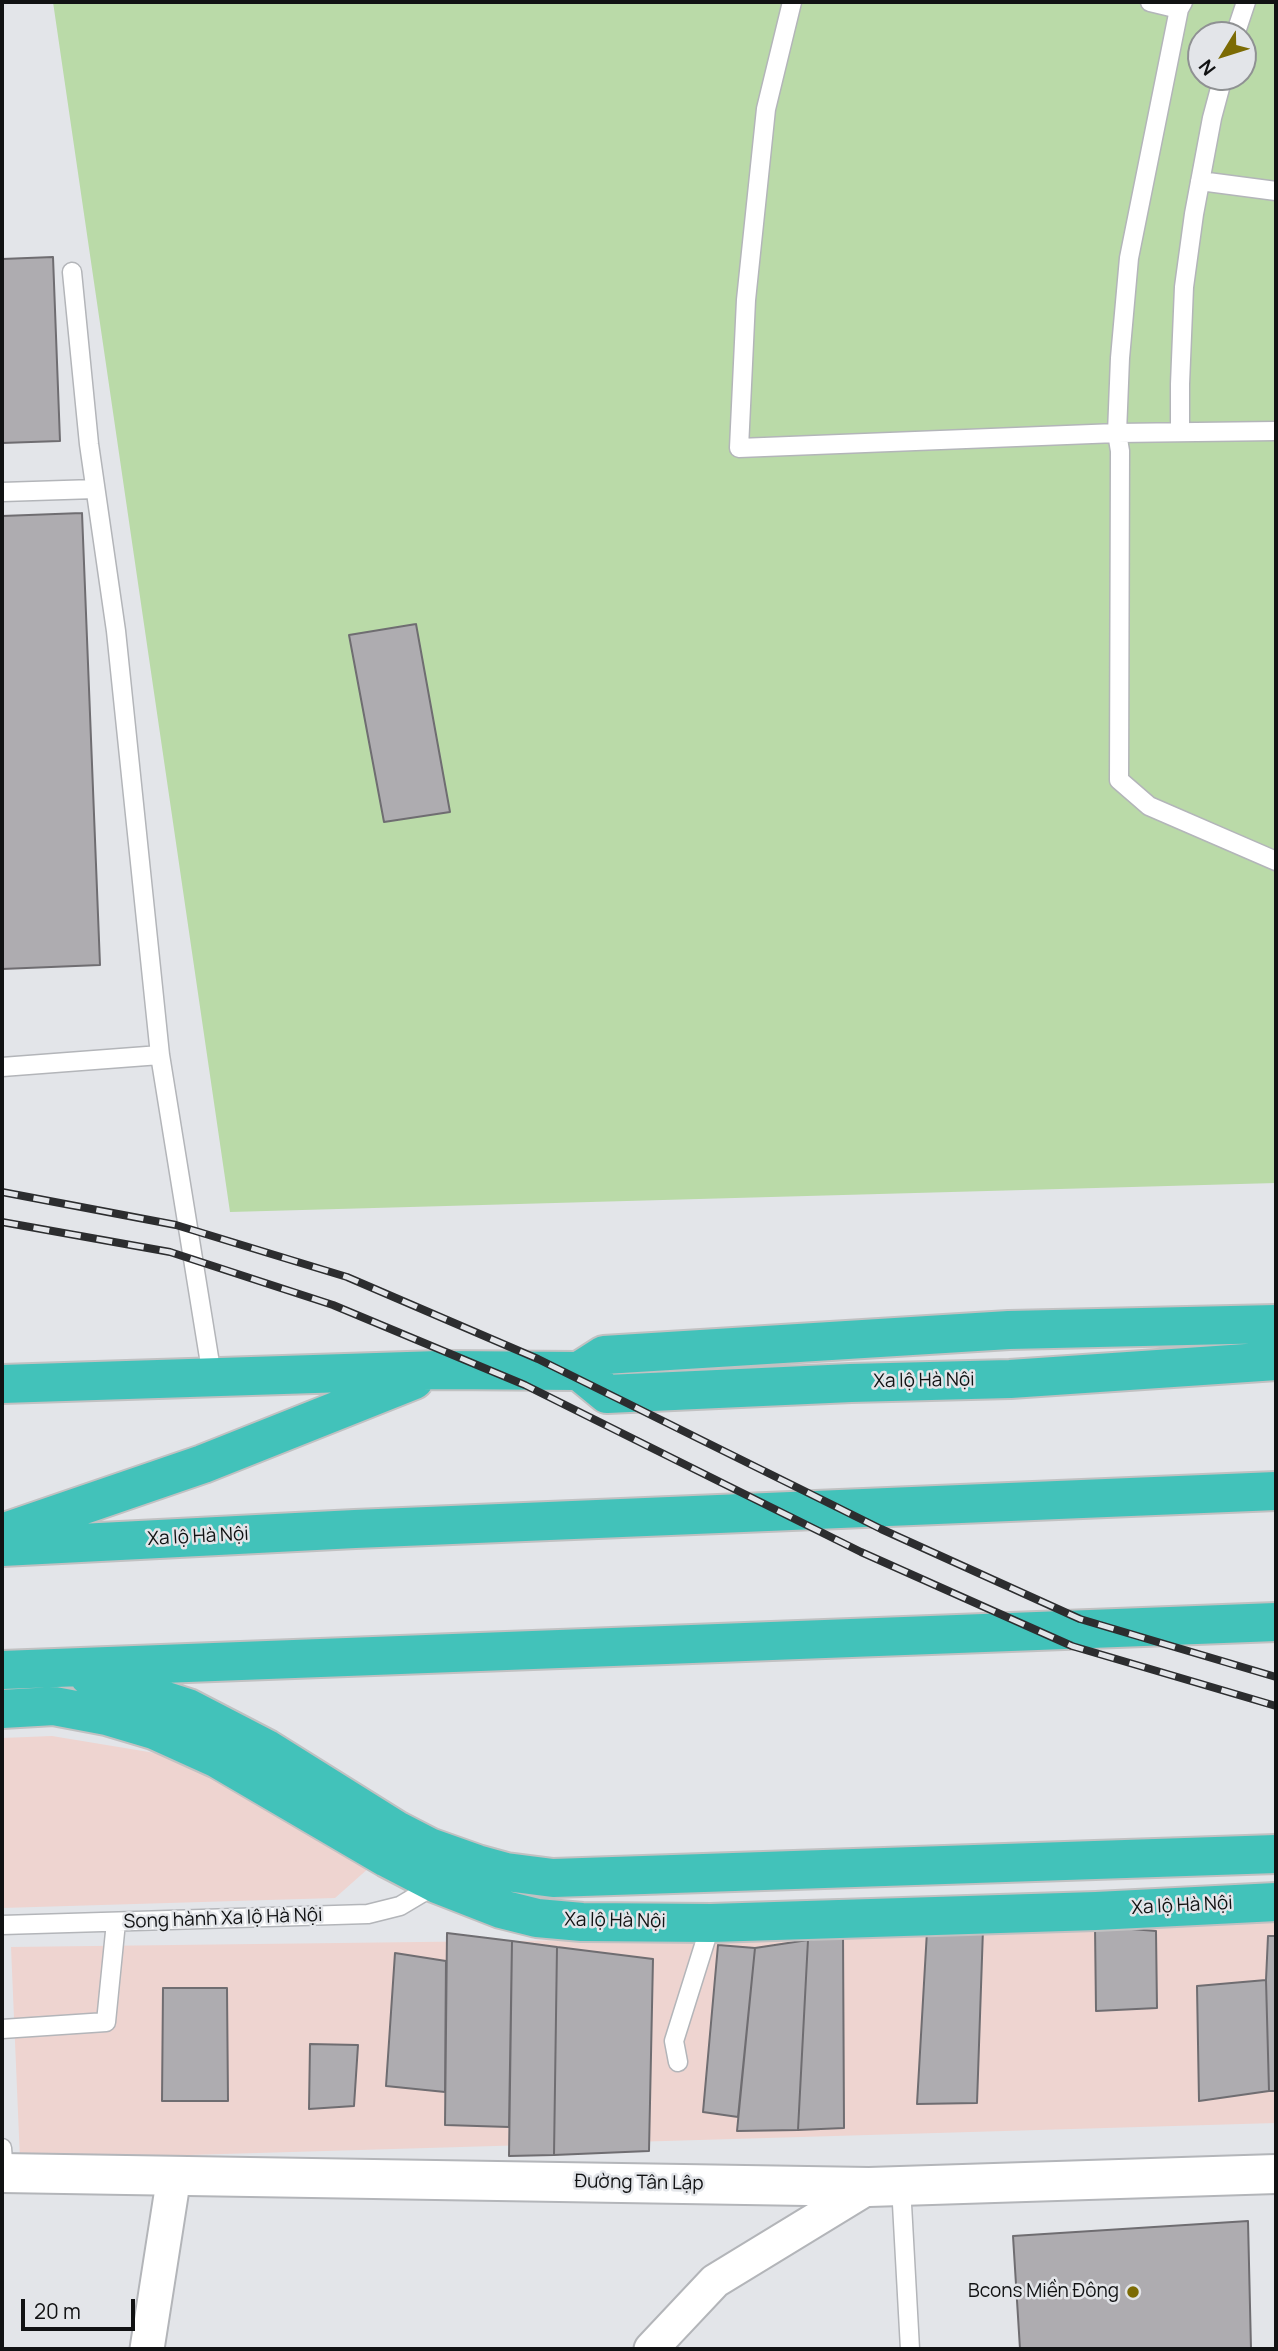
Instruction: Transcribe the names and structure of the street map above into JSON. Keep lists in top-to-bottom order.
{
  "streets": {
    "highway": ["Xa lộ Hà Nội"],
    "street": ["Đường Tân Lập"],
    "lane": ["Song hành Xa lộ Hà Nội"]
  },
  "crossings": [
    ["Xa lộ Hà Nội", "Song hành Xa lộ Hà Nội"]
  ],
  "places": ["Bcons Miền Đông"],
  "scale_bar": "20 m",
  "north": "bottom left"
}
